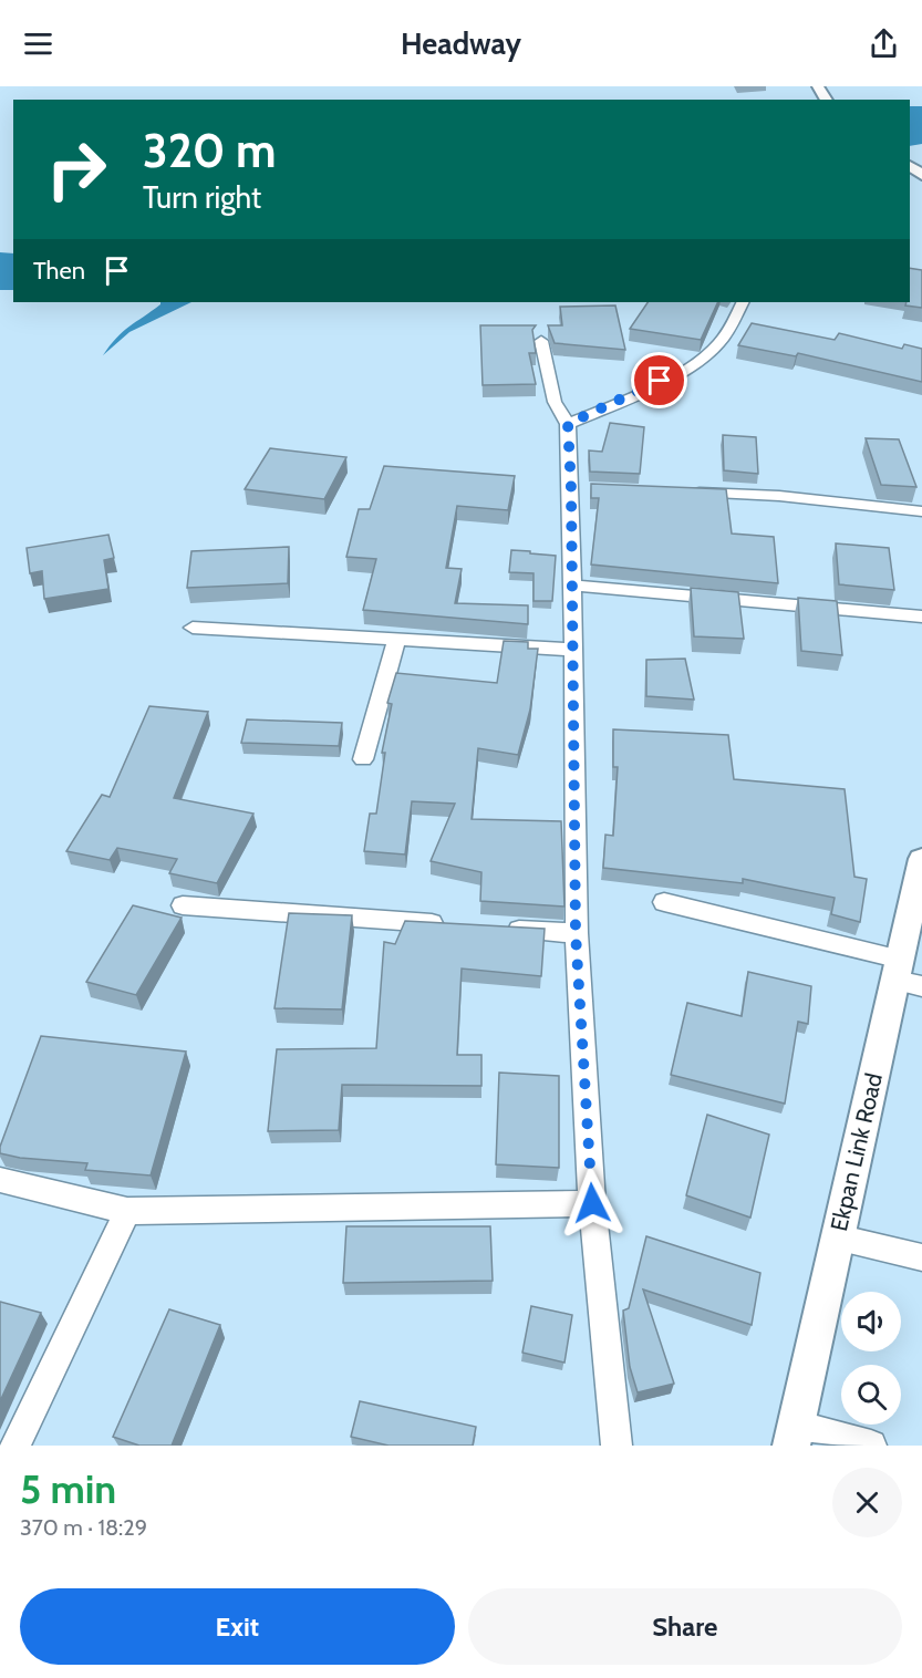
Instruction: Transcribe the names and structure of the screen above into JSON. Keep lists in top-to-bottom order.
{
  "streets": {
    "street": ["Ekpan Link Road"]
  },
  "page": {
    "header": "Headway",
    "turn": ["320 m", "Turn right"],
    "then": "Then",
    "heading": ["5 min", "370 m · 18:29"],
    "buttons": ["Exit", "Share"]
  }
}
